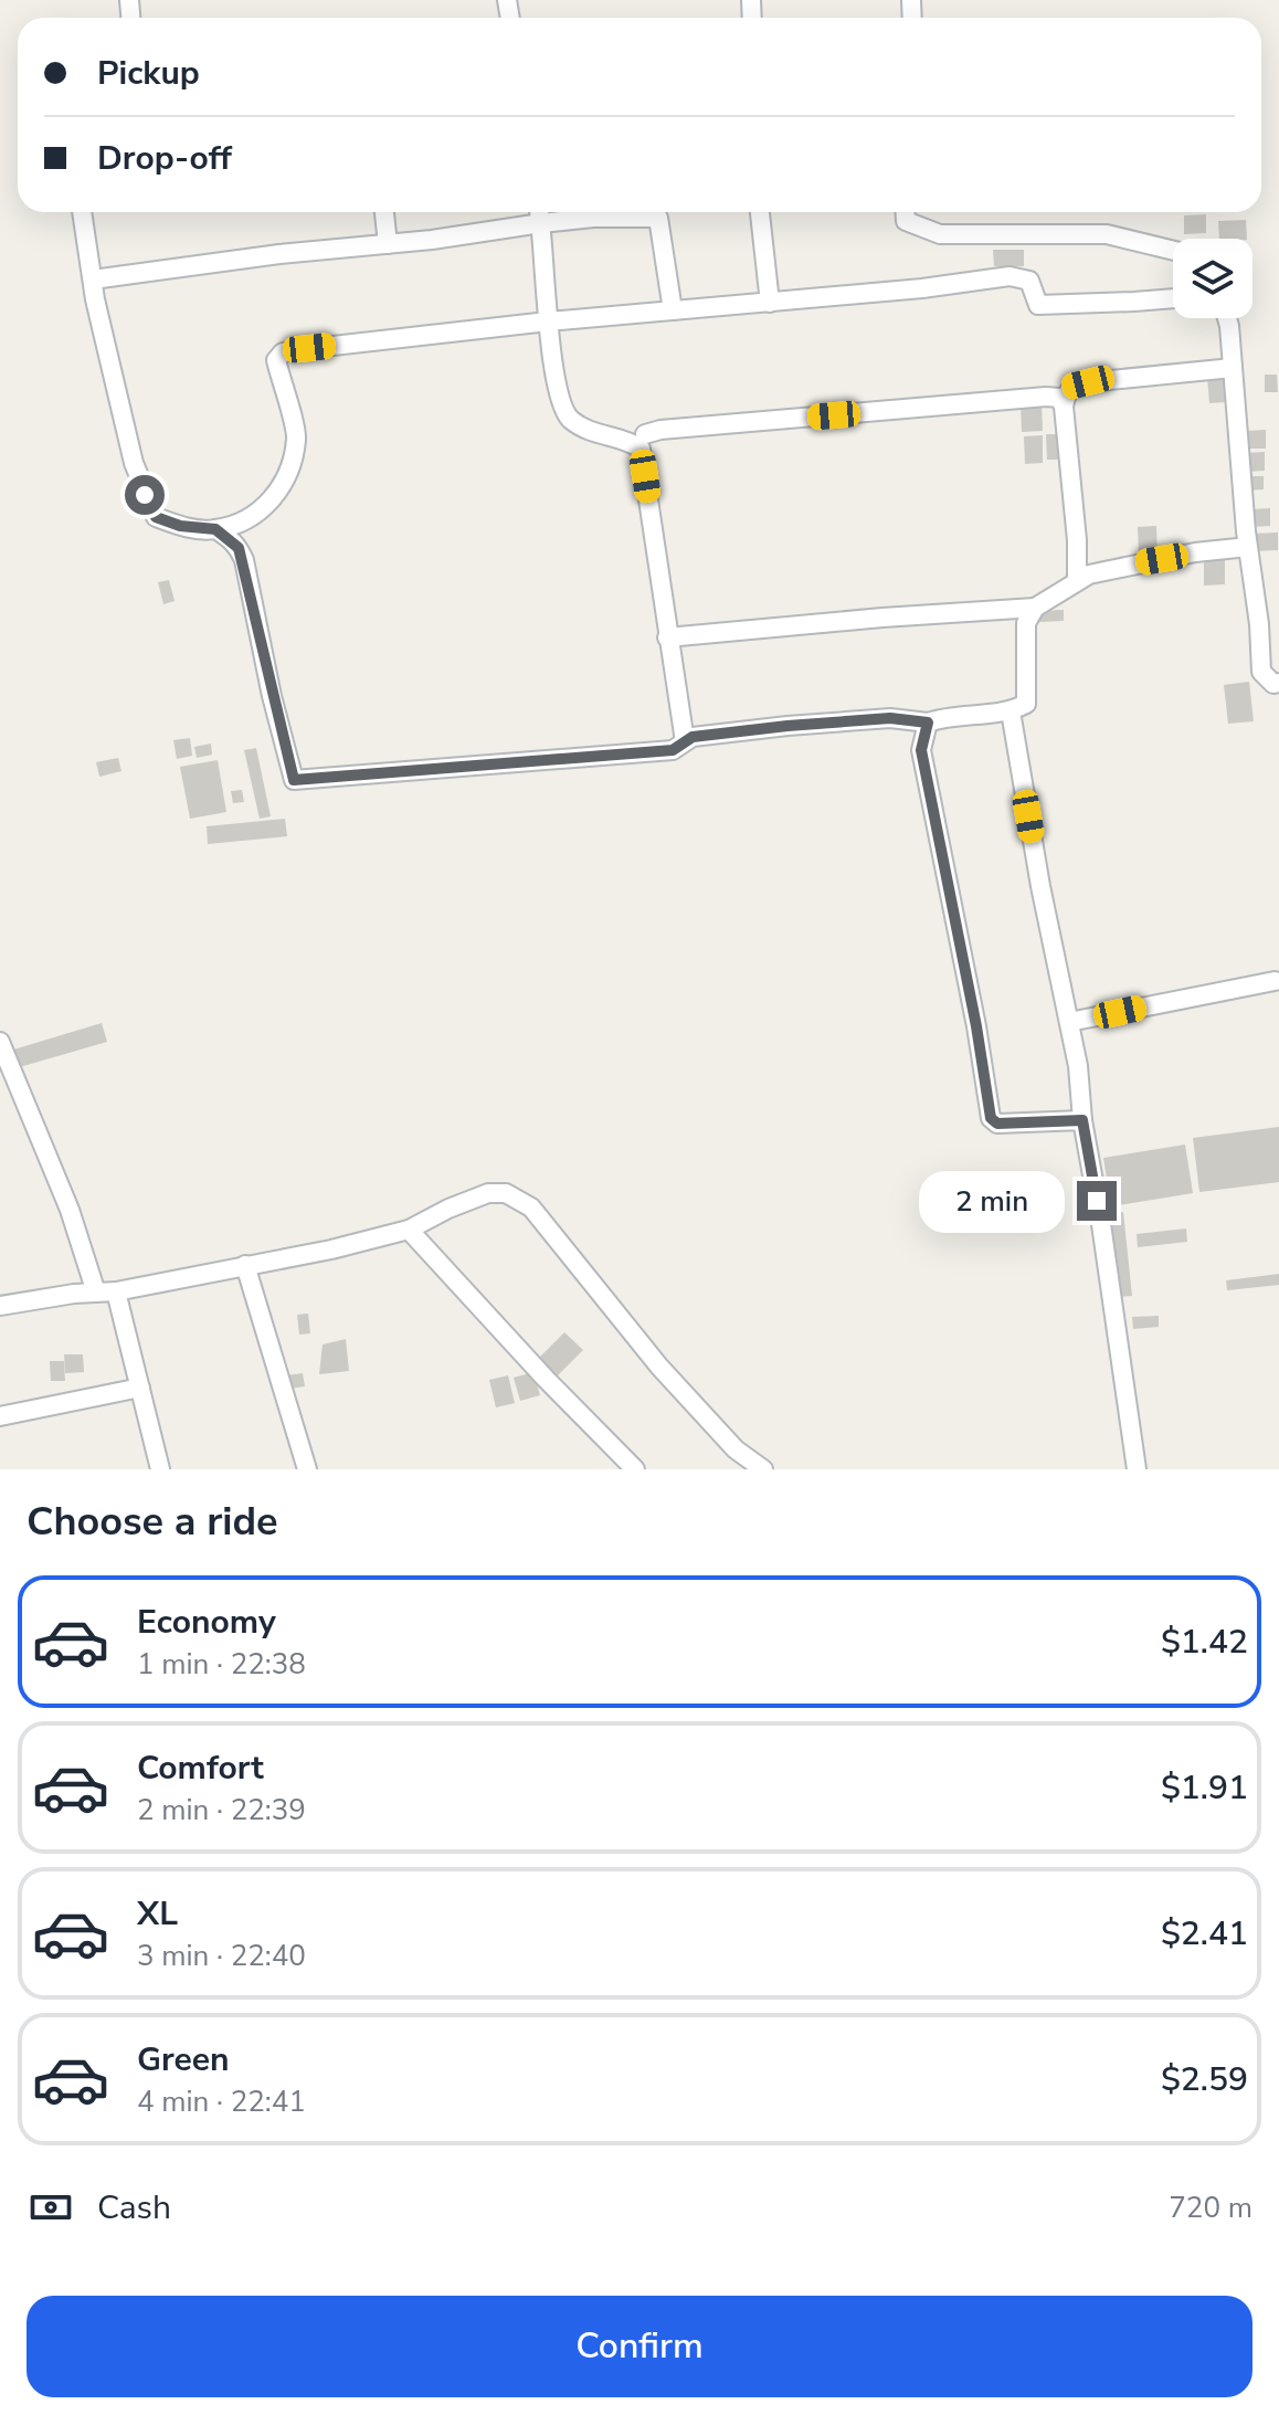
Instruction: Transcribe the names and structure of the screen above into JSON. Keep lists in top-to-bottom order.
{
  "page": {
    "banner": ["Pickup", "Drop-off"],
    "bubble": "2 min",
    "heading": "Choose a ride",
    "list": [
      {
        "name": "Economy",
        "note": "1 min · 22:38",
        "value": "$1.42"
      },
      {
        "name": "Comfort",
        "note": "2 min · 22:39",
        "value": "$1.91"
      },
      {
        "name": "XL",
        "note": "3 min · 22:40",
        "value": "$2.41"
      },
      {
        "name": "Green",
        "note": "4 min · 22:41",
        "value": "$2.59"
      }
    ],
    "pay": ["Cash", "720 m"],
    "buttons": "Confirm"
  }
}
